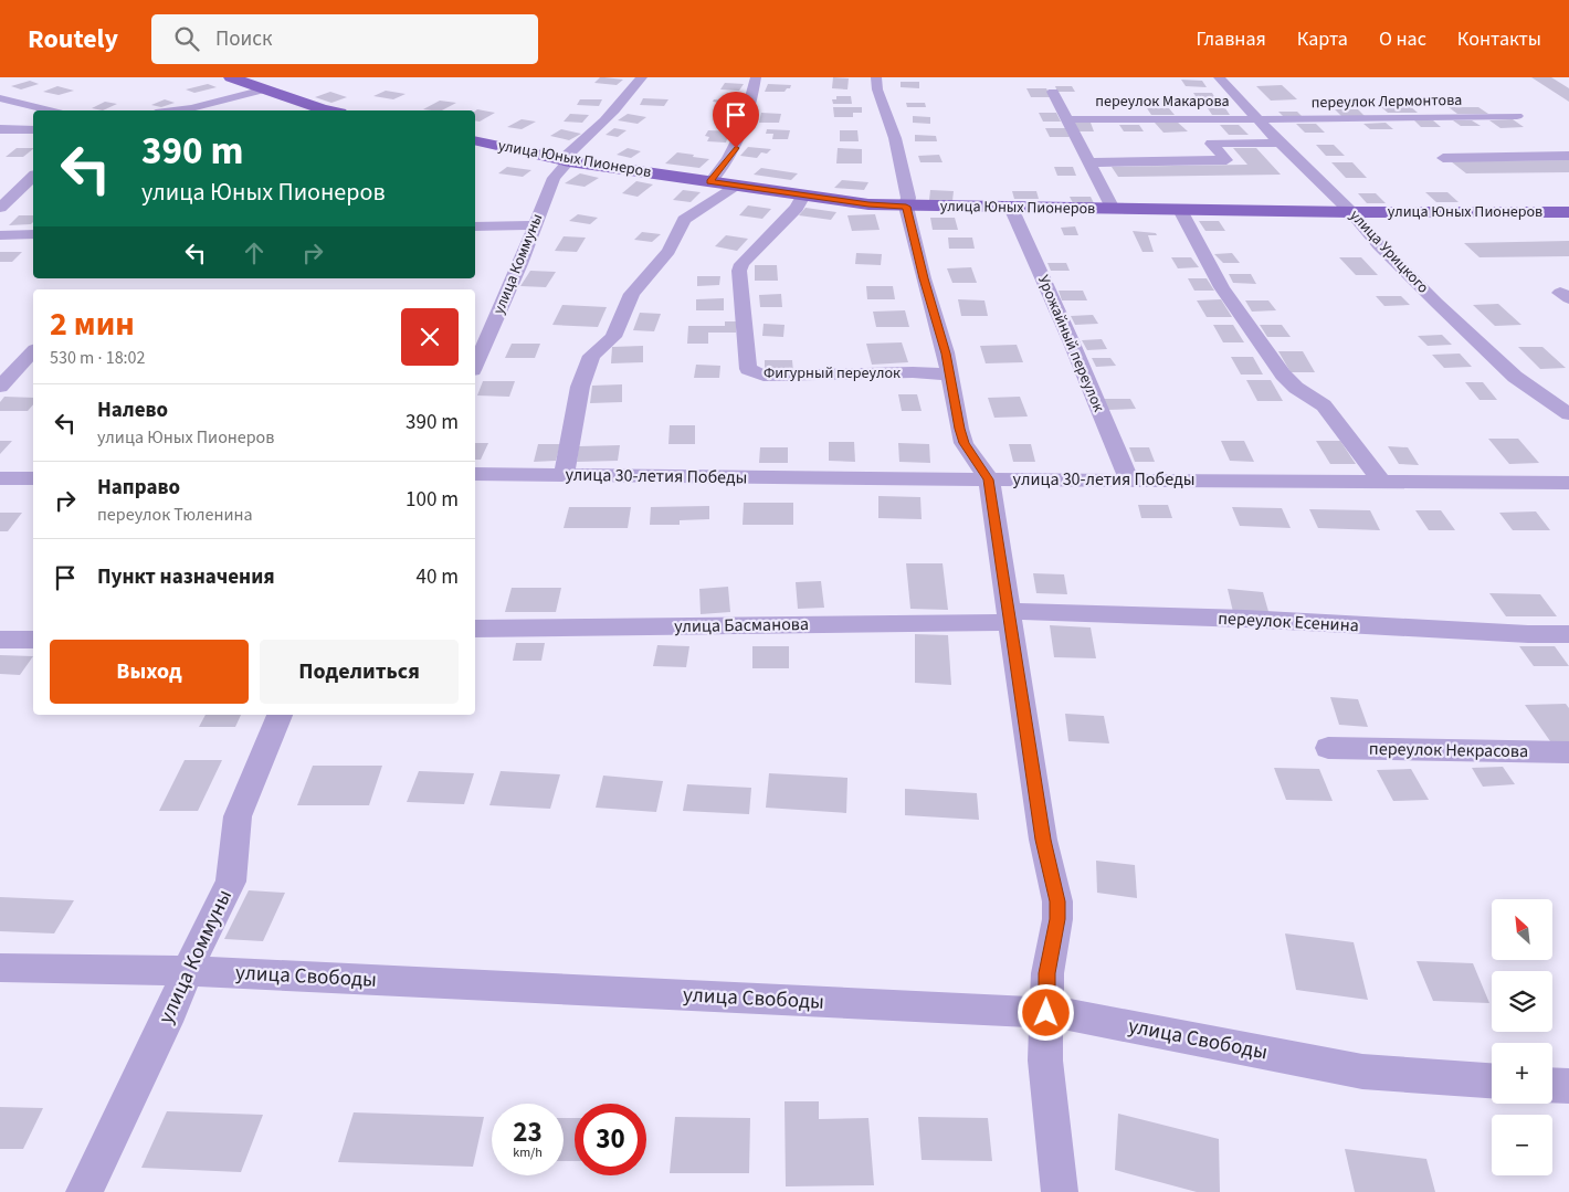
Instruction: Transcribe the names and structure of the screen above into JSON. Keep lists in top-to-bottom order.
{
  "streets": {
    "main road": ["улица Юных Пионеров"],
    "street": [
      "переулок Макарова",
      "переулок Лермонтова",
      "улица Урицкого",
      "улица Коммуны",
      "Урожайный переулок",
      "Фигурный переулок",
      "улица 30-летия Победы",
      "переулок Есенина",
      "улица Басманова",
      "переулок Некрасова",
      "улица Свободы"
    ]
  },
  "crossings": [
    ["переулок Макарова", "переулок Лермонтова"],
    ["переулок Макарова", "улица Урицкого"],
    ["переулок Лермонтова", "улица Урицкого"],
    ["улица Юных Пионеров", "улица Урицкого"],
    ["улица Юных Пионеров", "улица Коммуны"],
    ["улица Юных Пионеров", "Урожайный переулок"],
    ["улица Юных Пионеров", "Фигурный переулок"],
    ["улица Коммуны", "улица Свободы"],
    ["Урожайный переулок", "улица 30-летия Победы"],
    ["переулок Есенина", "улица Басманова"]
  ],
  "north": "top left",
  "page": {
    "header": "Routely",
    "search": "Поиск",
    "nav": [
      "Главная",
      "Карта",
      "О нас",
      "Контакты"
    ],
    "turn": ["390 m", "улица Юных Пионеров"],
    "heading": ["2 мин", "530 m · 18:02"],
    "list": [
      {
        "name": "Налево",
        "note": "улица Юных Пионеров",
        "value": "390 m"
      },
      {
        "name": "Направо",
        "note": "переулок Тюленина",
        "value": "100 m"
      },
      {
        "name": "Пункт назначения",
        "value": "40 m"
      }
    ],
    "buttons": ["Выход", "Поделиться"],
    "map_buttons": ["+", "−"],
    "speed": "23 km/h",
    "limit": "30"
  }
}
